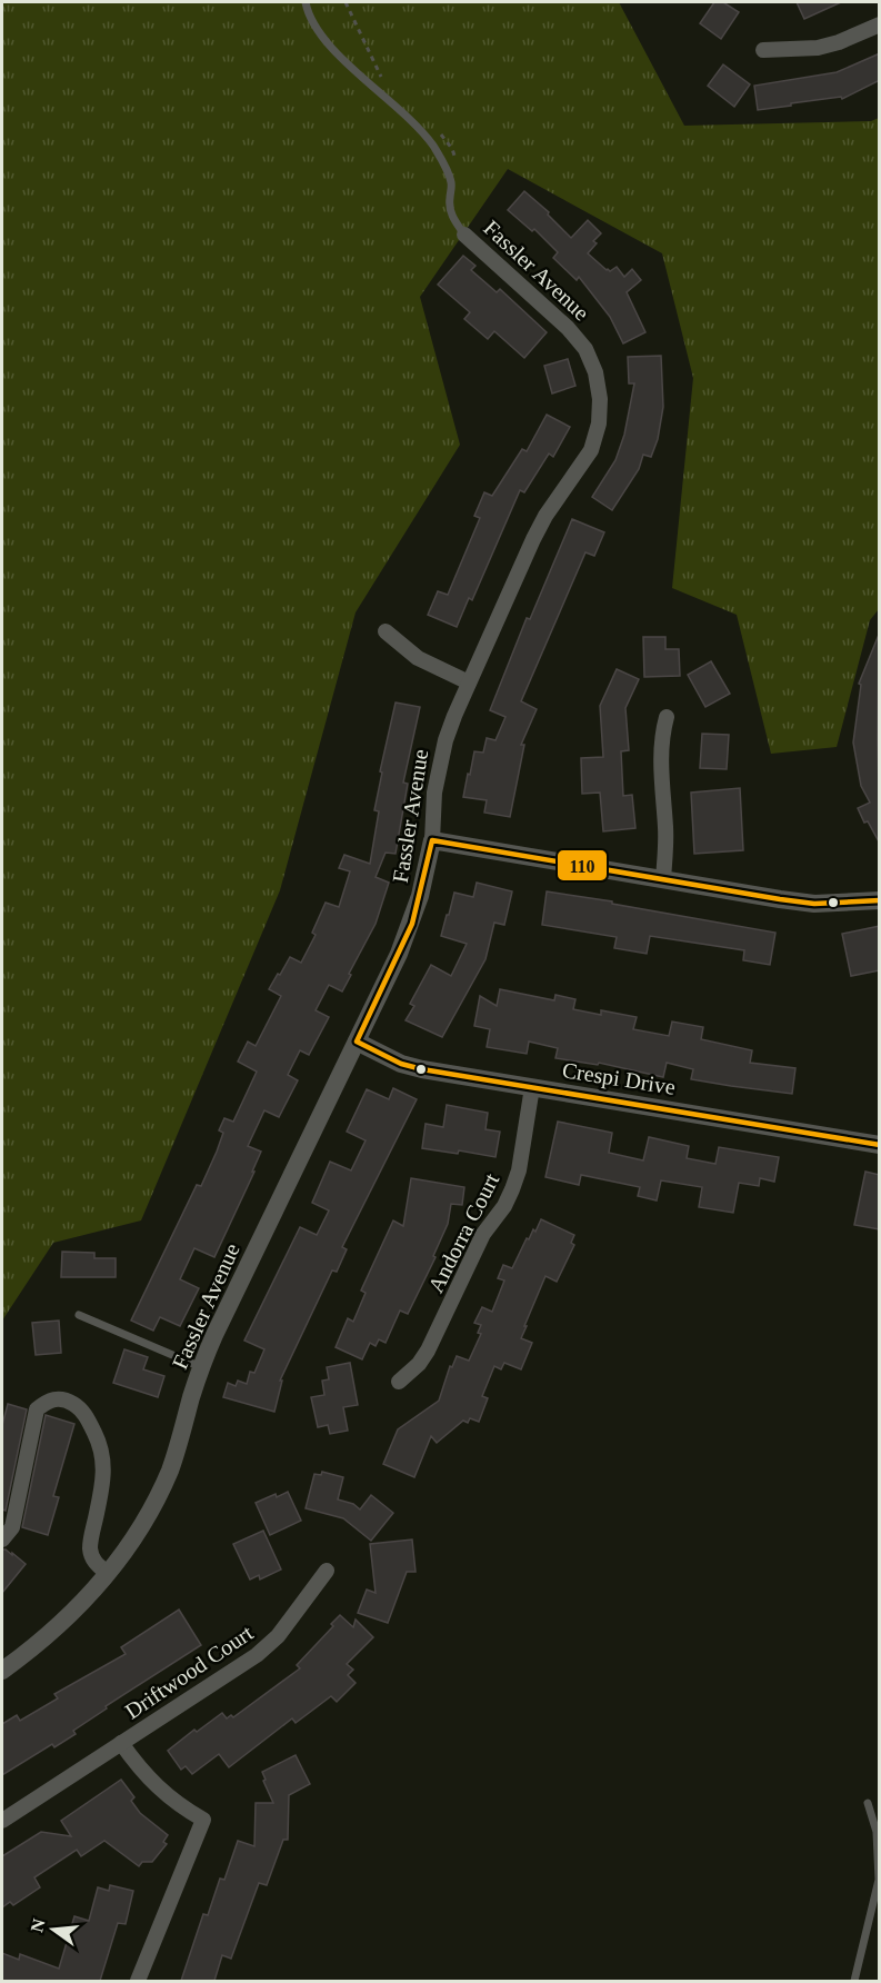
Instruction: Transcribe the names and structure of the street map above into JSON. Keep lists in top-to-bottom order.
{
  "streets": {
    "street": [
      "Fassler Avenue",
      "Crespi Drive",
      "Andorra Court",
      "Driftwood Court"
    ]
  },
  "crossings": [
    ["Fassler Avenue", "Crespi Drive"],
    ["Crespi Drive", "Andorra Court"]
  ],
  "lines": ["transit line 110"],
  "north": "left"
}
